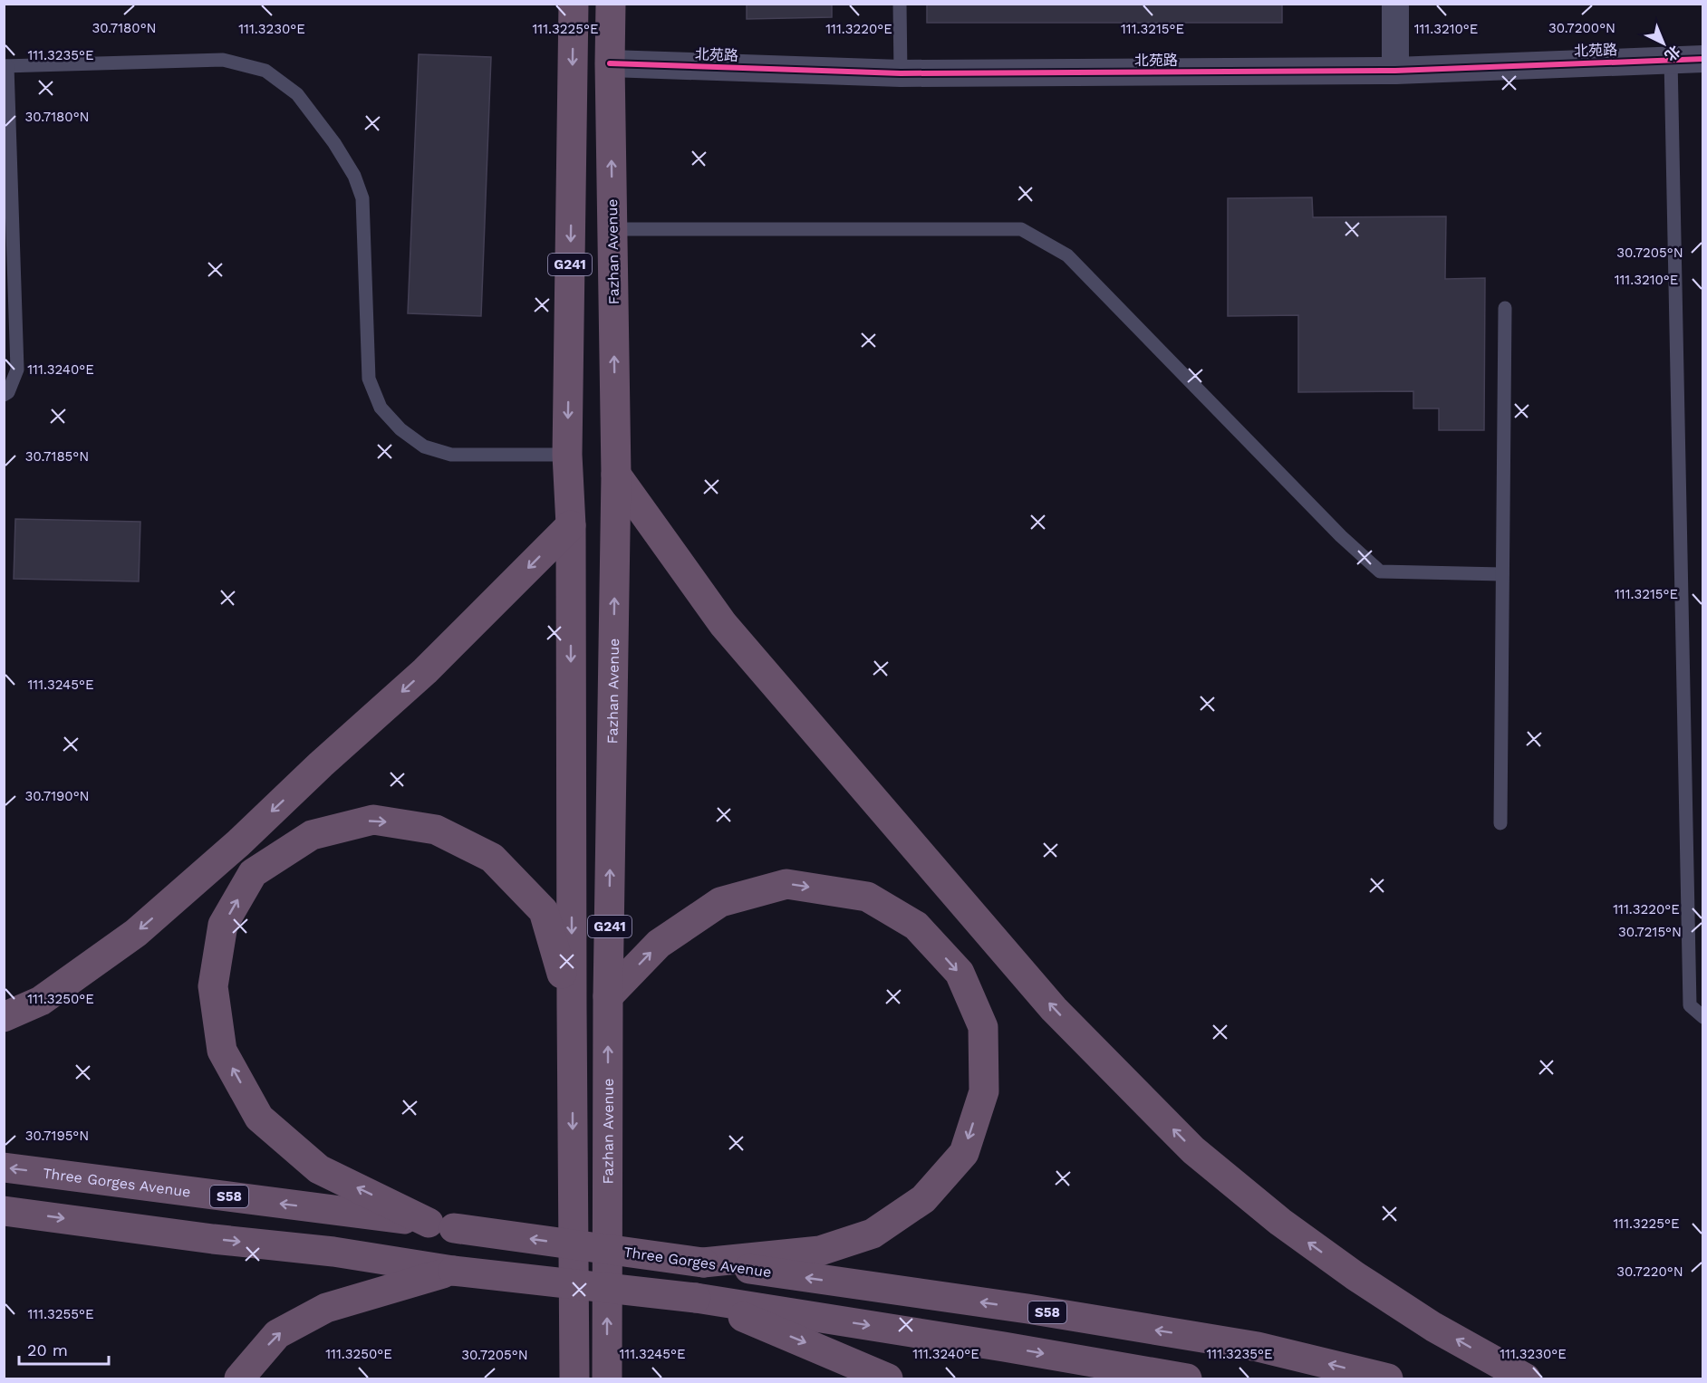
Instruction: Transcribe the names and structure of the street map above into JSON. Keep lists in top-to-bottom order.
{
  "streets": {
    "highway": [
      "Fazhan Avenue",
      "G241",
      "Three Gorges Avenue",
      "S58"
    ],
    "street": ["北苑路"]
  },
  "crossings": [
    ["北苑路", "Fazhan Avenue"]
  ],
  "scale_bar": "20 m",
  "north": "bottom right",
  "coordinates": [
    "30.7180°N",
    "30.7200°N",
    "111.3230°E",
    "111.3225°E",
    "111.3220°E",
    "111.3215°E",
    "111.3210°E",
    "111.3235°E",
    "30.7205°N",
    "111.3240°E",
    "30.7185°N",
    "111.3245°E",
    "30.7190°N",
    "30.7215°N",
    "111.3250°E",
    "30.7195°N",
    "30.7220°N",
    "111.3255°E"
  ]
}
